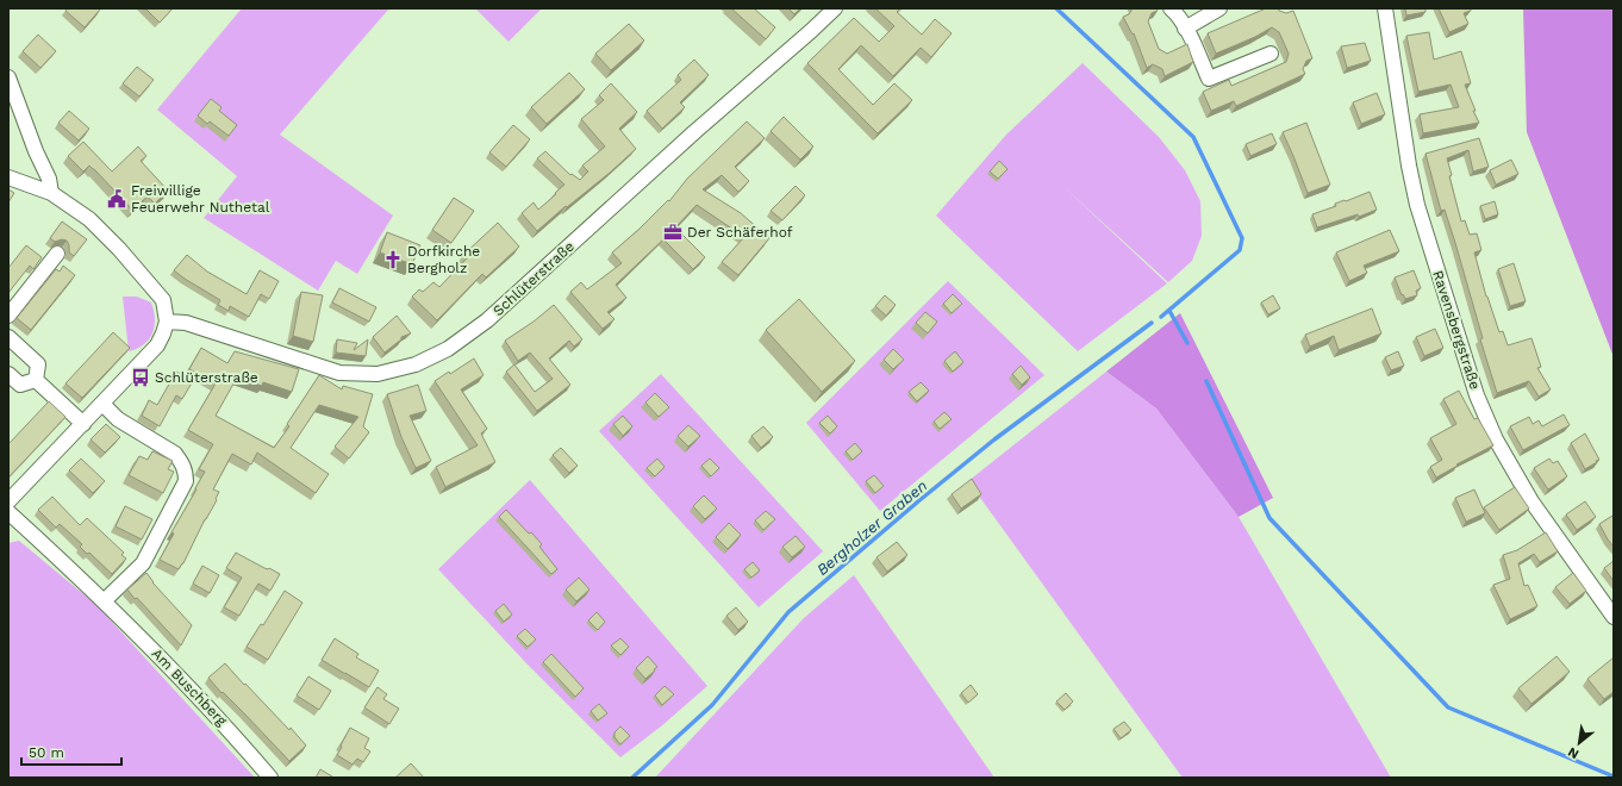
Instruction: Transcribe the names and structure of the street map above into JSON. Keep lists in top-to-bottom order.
{
  "streets": {
    "street": ["Schlüterstraße", "Ravensbergstraße", "Am Buschberg"]
  },
  "water": ["Bergholzer Graben"],
  "places": {
    "public building": ["Freiwillige Feuerwehr Nuthetal"],
    "office": ["Der Schäferhof"],
    "church": ["Dorfkirche Bergholz"],
    "bus stop": ["Schlüterstraße"]
  },
  "scale_bar": "50 m",
  "north": "bottom left"
}
